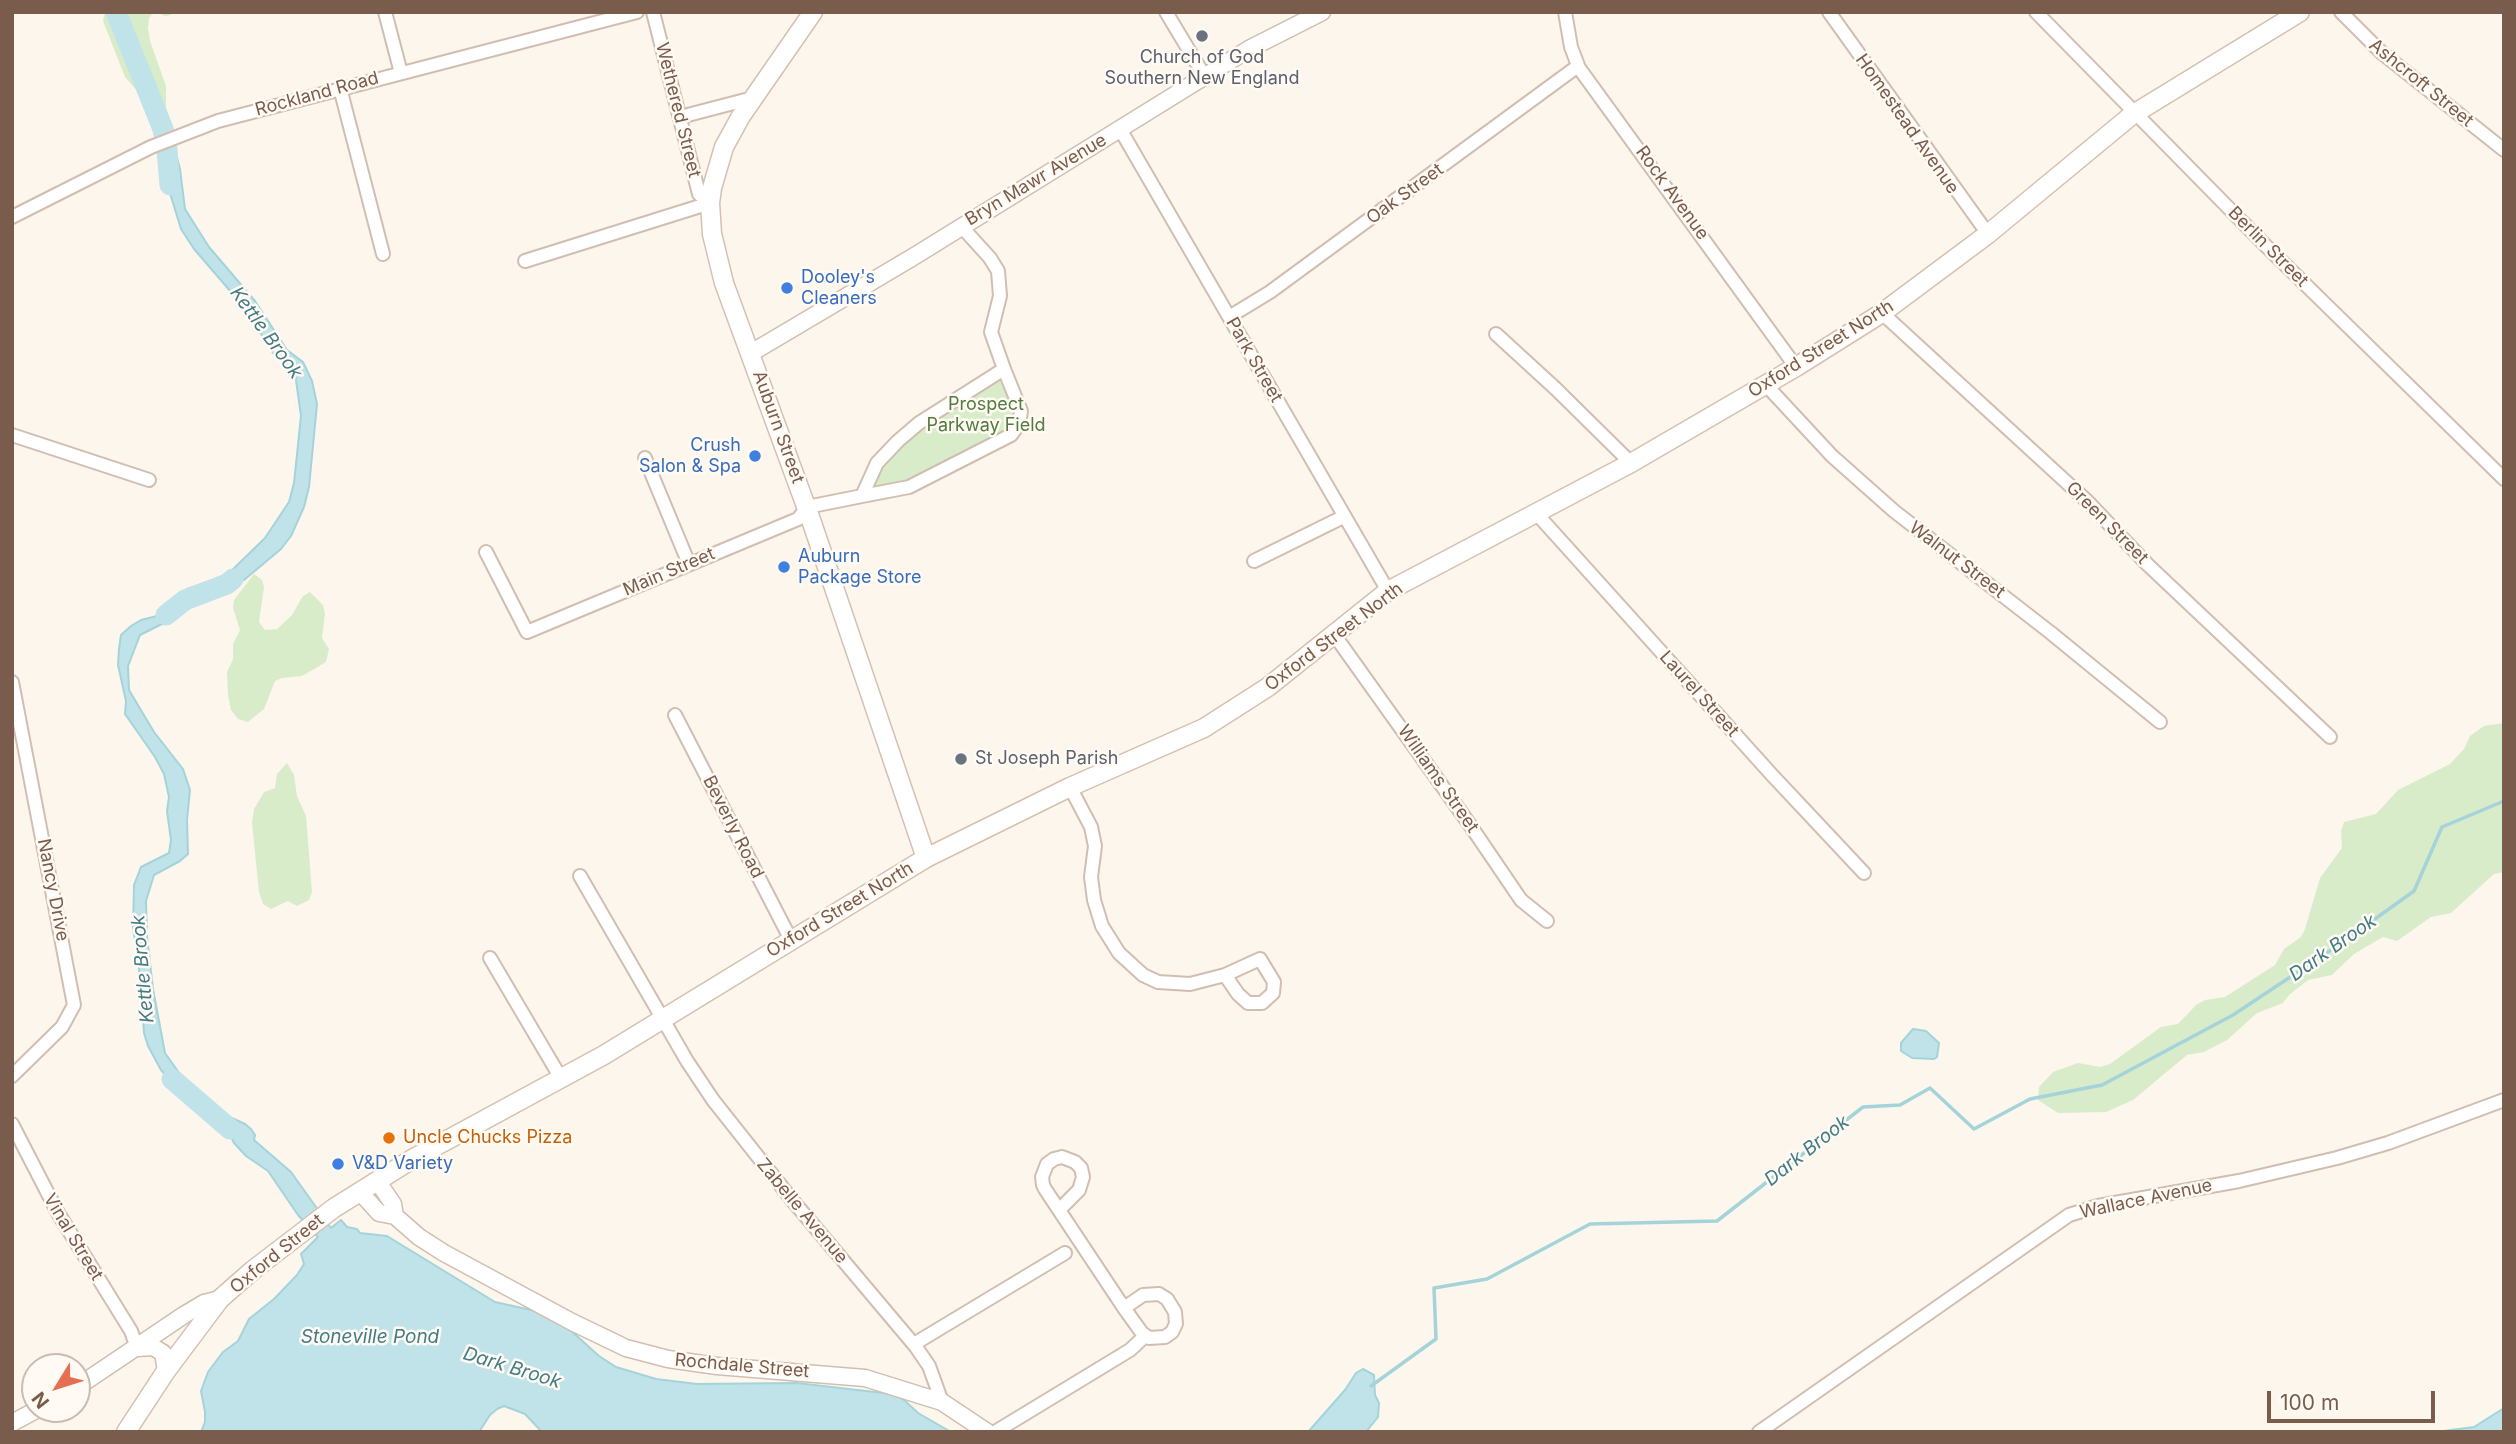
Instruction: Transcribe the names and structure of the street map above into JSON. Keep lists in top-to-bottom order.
{
  "streets": {
    "main road": ["Oxford Street North", "Auburn Street", "Oxford Street"],
    "street": [
      "Ashcroft Street",
      "Rockland Road",
      "Wethered Street",
      "Homestead Avenue",
      "Bryn Mawr Avenue",
      "Rock Avenue",
      "Oak Street",
      "Berlin Street",
      "Park Street",
      "Green Street",
      "Walnut Street",
      "Main Street",
      "Laurel Street",
      "Williams Street",
      "Beverly Road",
      "Nancy Drive",
      "Wallace Avenue",
      "Zabelle Avenue",
      "Vinal Street",
      "Rochdale Street"
    ]
  },
  "crossings": [
    ["Wethered Street", "Auburn Street"],
    ["Homestead Avenue", "Oxford Street North"],
    ["Bryn Mawr Avenue", "Park Street"],
    ["Bryn Mawr Avenue", "Auburn Street"],
    ["Rock Avenue", "Oak Street"],
    ["Rock Avenue", "Oxford Street North"],
    ["Oak Street", "Park Street"],
    ["Berlin Street", "Oxford Street North"],
    ["Oxford Street North", "Park Street"],
    ["Oxford Street North", "Auburn Street"],
    ["Oxford Street North", "Green Street"],
    ["Oxford Street North", "Walnut Street"],
    ["Oxford Street North", "Laurel Street"],
    ["Oxford Street North", "Williams Street"],
    ["Oxford Street North", "Beverly Road"],
    ["Oxford Street North", "Zabelle Avenue"],
    ["Oxford Street North", "Oxford Street"],
    ["Oxford Street North", "Rochdale Street"],
    ["Auburn Street", "Main Street"],
    ["Zabelle Avenue", "Rochdale Street"]
  ],
  "water": ["Kettle Brook", "Dark Brook", "Stoneville Pond"],
  "parks": ["Prospect Parkway Field"],
  "places": [
    "Church of God Southern New England",
    "Dooley's Cleaners",
    "Crush Salon & Spa",
    "Auburn Package Store",
    "St Joseph Parish",
    "Uncle Chucks Pizza",
    "V&D Variety"
  ],
  "scale_bar": "100 m",
  "north": "bottom left"
}
